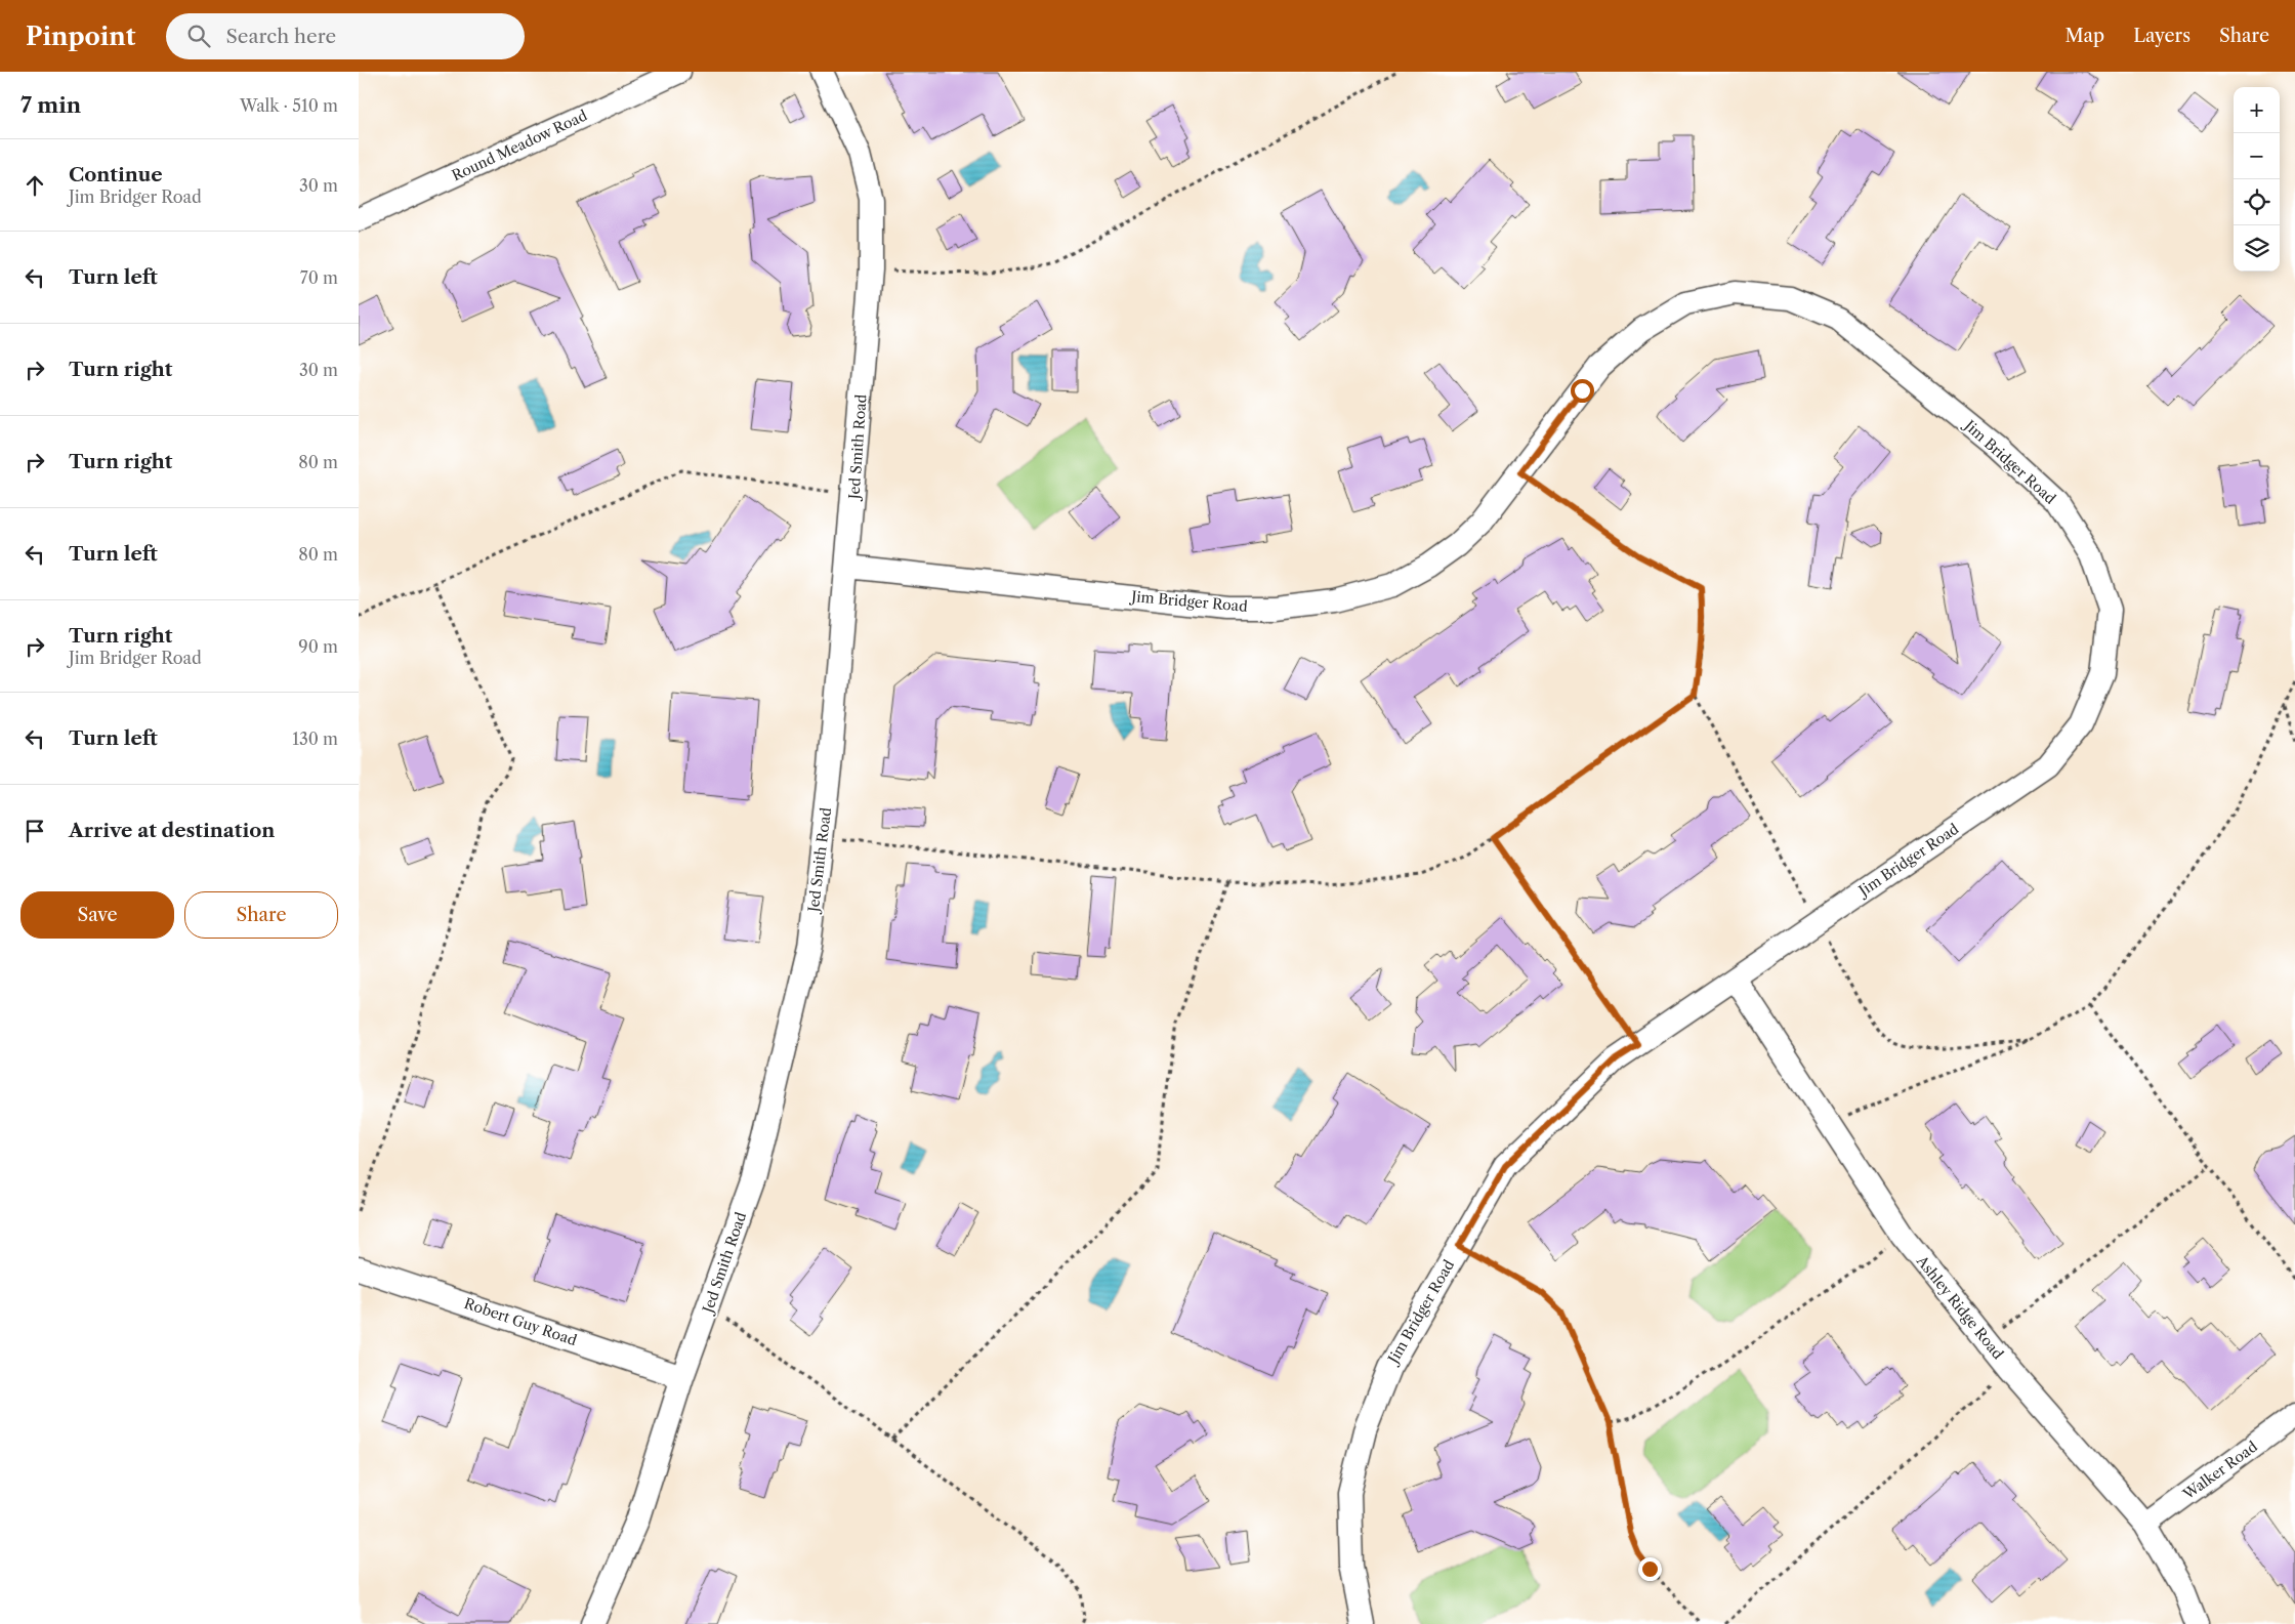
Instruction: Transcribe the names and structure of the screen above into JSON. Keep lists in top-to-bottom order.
{
  "streets": {
    "street": [
      "Round Meadow Road",
      "Jed Smith Road",
      "Jim Bridger Road",
      "Ashley Ridge Road",
      "Robert Guy Road",
      "Walker Road"
    ]
  },
  "crossings": [
    ["Jed Smith Road", "Jim Bridger Road"],
    ["Jed Smith Road", "Robert Guy Road"],
    ["Jim Bridger Road", "Ashley Ridge Road"],
    ["Ashley Ridge Road", "Walker Road"]
  ],
  "page": {
    "header": "Pinpoint",
    "search": "Search here",
    "nav": ["Map", "Layers", "Share"],
    "heading": ["7 min", "Walk · 510 m"],
    "map_buttons": ["+", "−"],
    "list": [
      ["Continue", "Jim Bridger Road", "30 m"],
      ["Turn left", "70 m"],
      ["Turn right", "30 m"],
      ["Turn right", "80 m"],
      ["Turn left", "80 m"],
      ["Turn right", "Jim Bridger Road", "90 m"],
      ["Turn left", "130 m"],
      "Arrive at destination"
    ],
    "buttons": ["Save", "Share"]
  }
}
